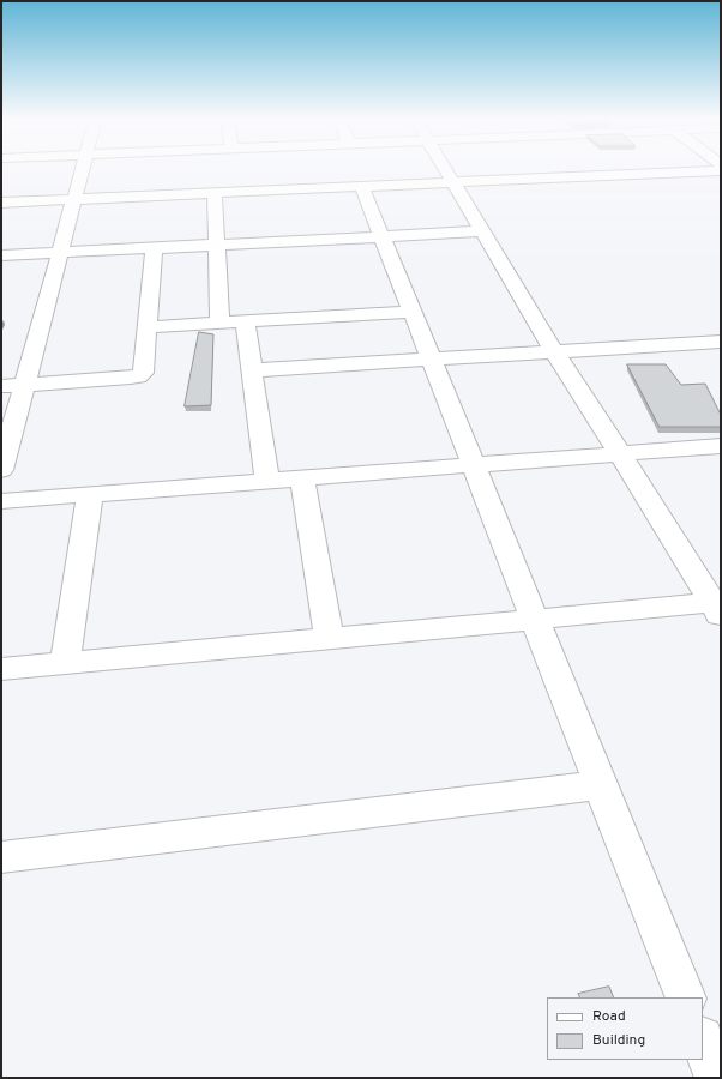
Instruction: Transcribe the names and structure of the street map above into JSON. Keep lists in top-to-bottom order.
{
  "legend": ["Road", "Building"]
}
